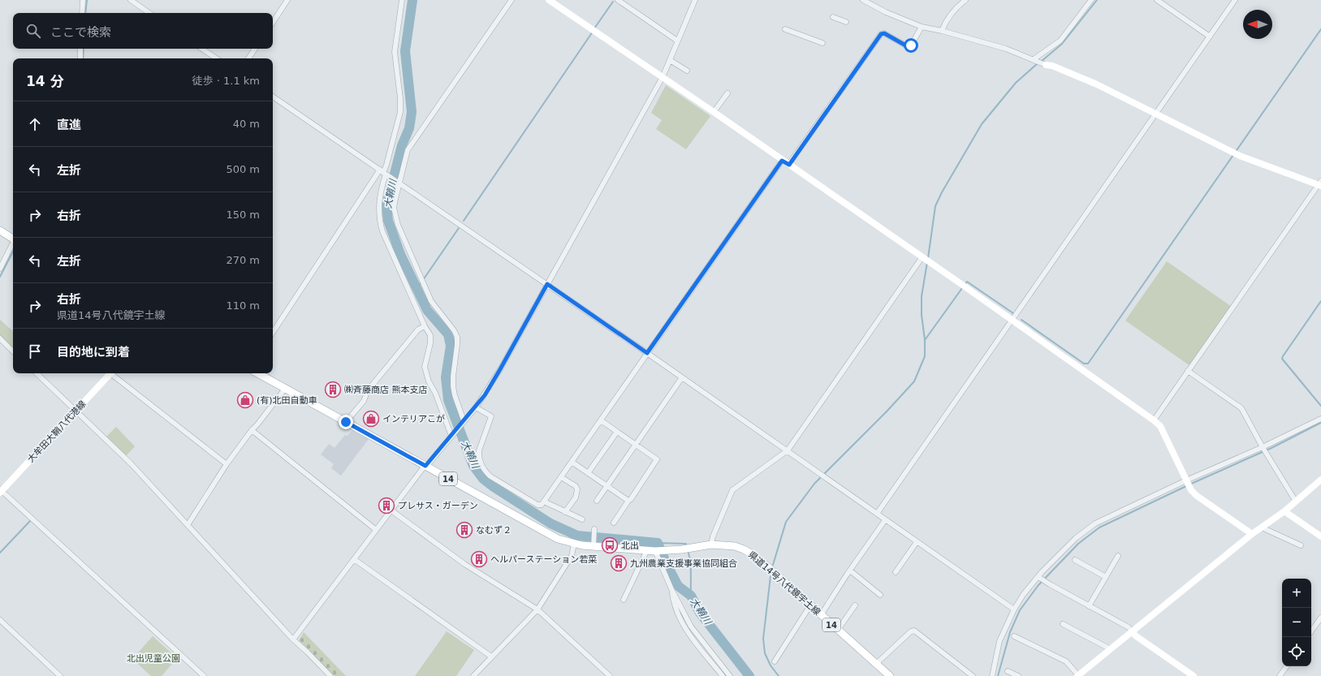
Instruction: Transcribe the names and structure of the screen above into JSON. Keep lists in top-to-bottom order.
{
  "streets": {
    "main road": ["14", "県道14号八代鏡宇土線"],
    "street": ["大牟田大鞘八代港線"]
  },
  "water": ["大鞘川"],
  "parks": ["北出児童公園"],
  "places": {
    "building": [
      "㈱斉藤商店 熊本支店",
      "プレサス・ガーデン",
      "なむず２",
      "ヘルパーステーション若菜",
      "九州農業支援事業協同組合"
    ],
    "shop": ["(有)北田自動車", "インテリアこが"],
    "bus stop": ["北出"]
  },
  "north": "left",
  "page": {
    "search": "ここで検索",
    "heading": ["14 分", "徒歩 · 1.1 km"],
    "list": [
      ["直進", "40 m"],
      ["左折", "500 m"],
      ["右折", "150 m"],
      ["左折", "270 m"],
      ["右折", "県道14号八代鏡宇土線", "110 m"],
      "目的地に到着"
    ],
    "map_buttons": ["+", "−"]
  }
}
